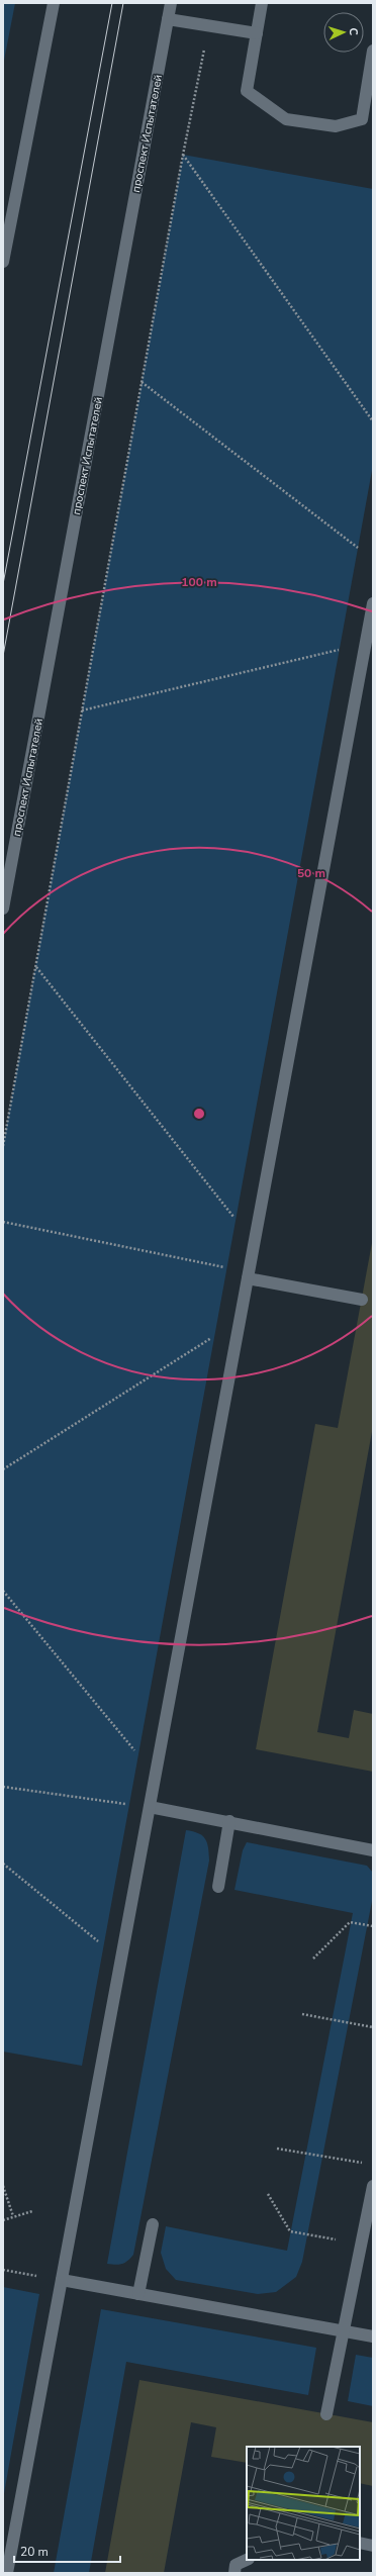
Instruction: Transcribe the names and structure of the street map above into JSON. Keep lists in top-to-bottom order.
{
  "streets": {
    "street": ["проспект Испытателей"]
  },
  "scale_bar": "20 m",
  "north": "right",
  "rings": ["100 m", "50 m"]
}
